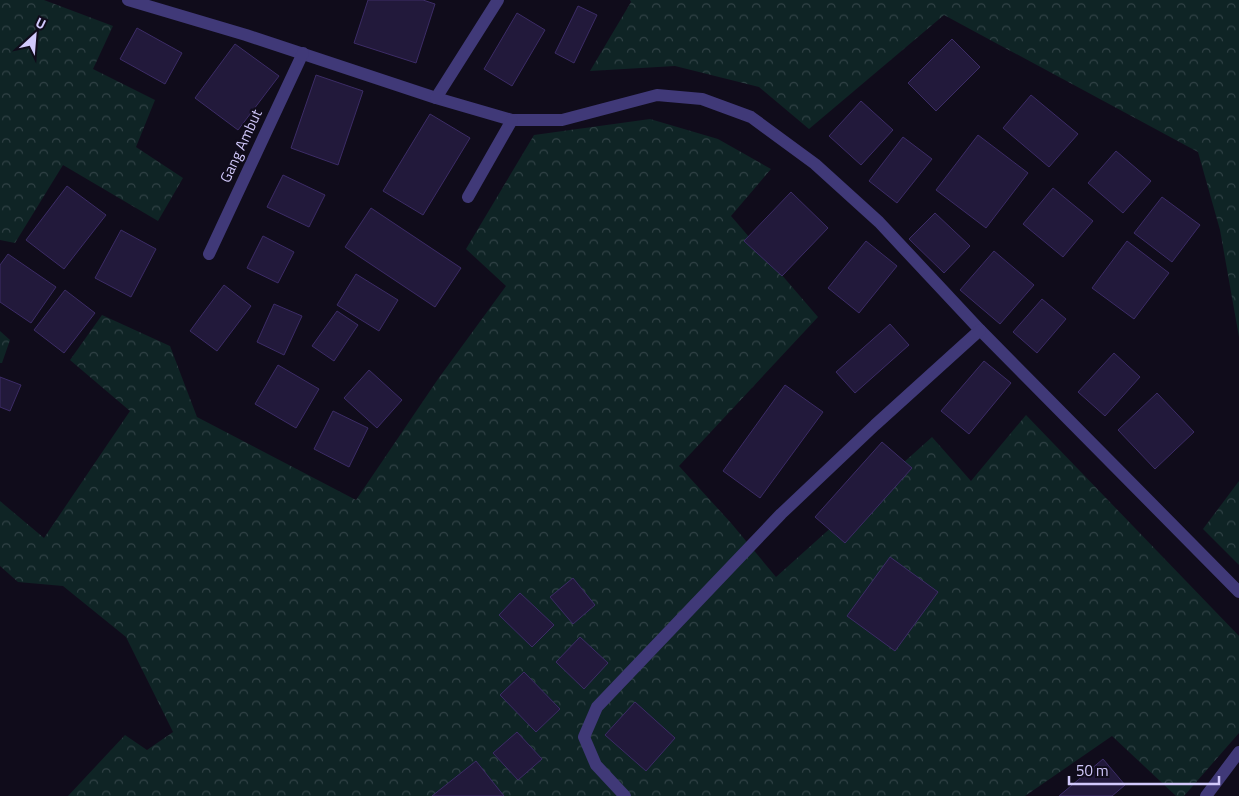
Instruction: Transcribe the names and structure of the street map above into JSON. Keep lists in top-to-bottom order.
{
  "streets": {
    "street": ["Gang Ambut"]
  },
  "scale_bar": "50 m",
  "north": "top right"
}
